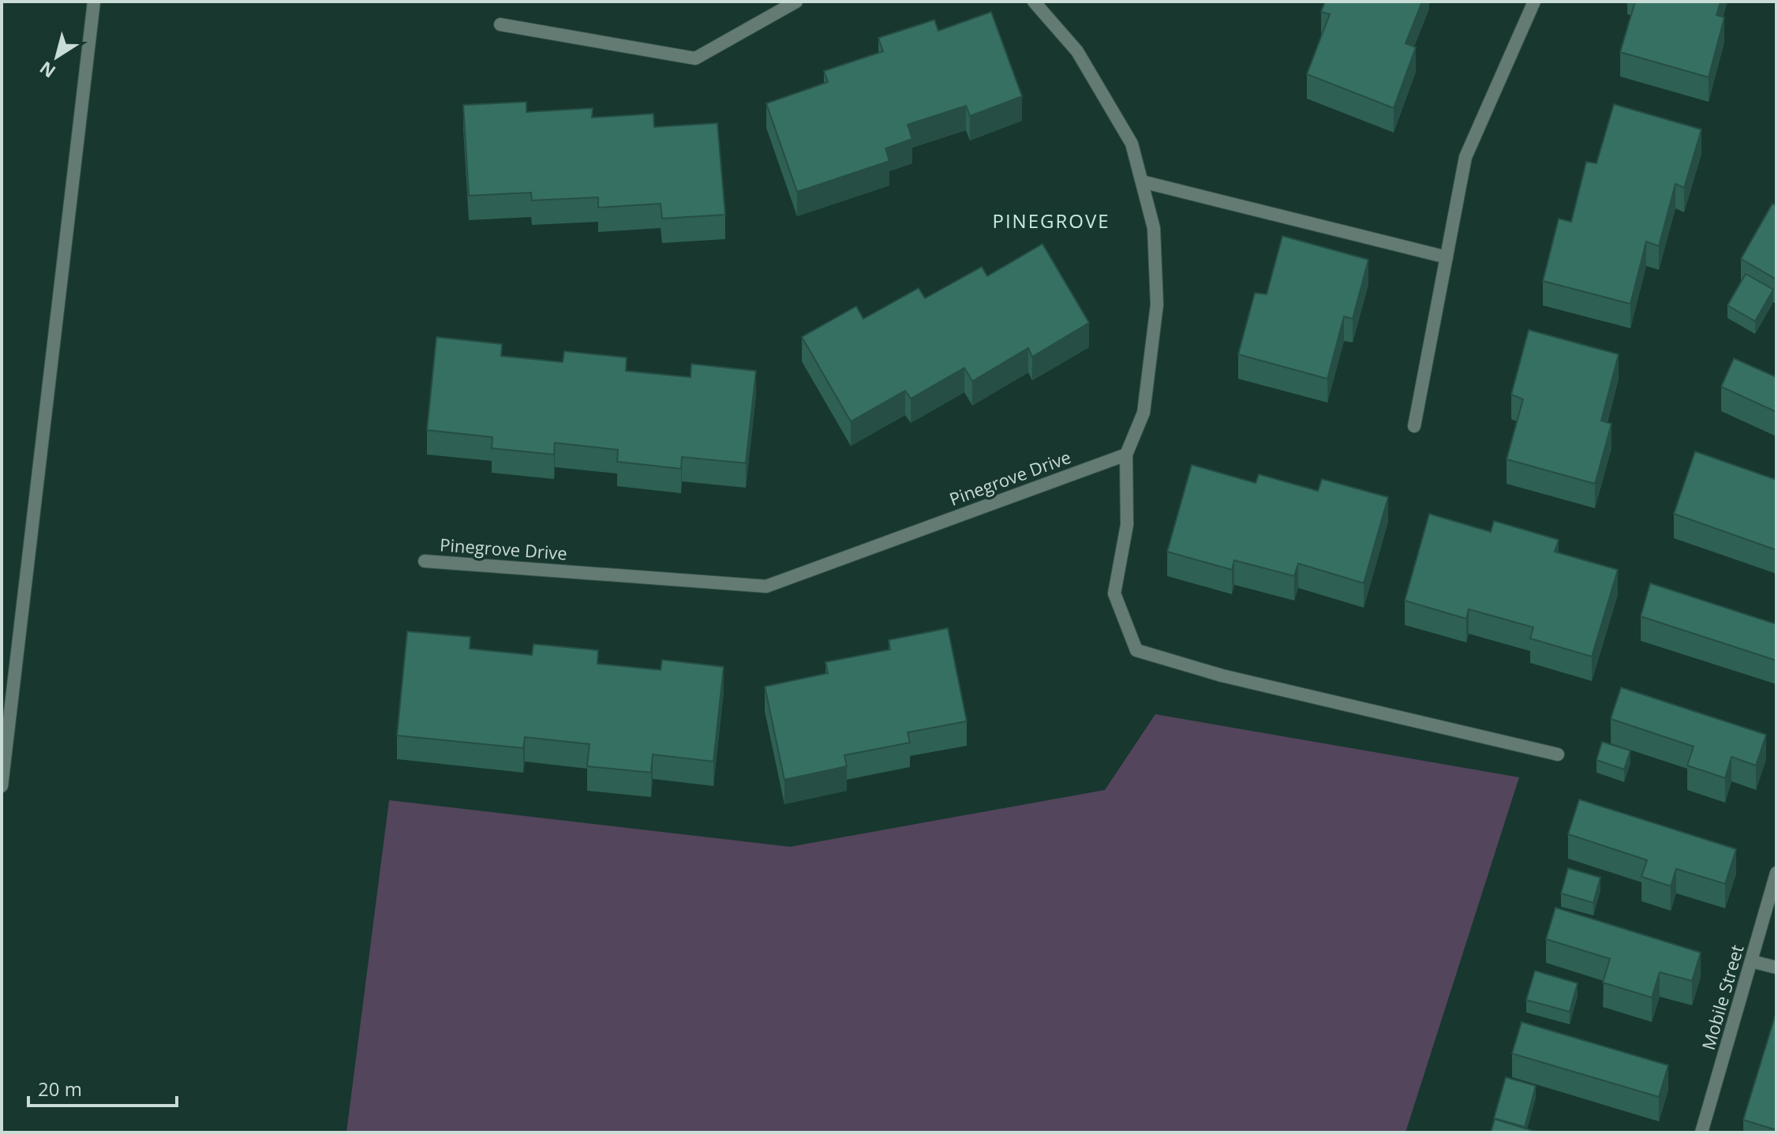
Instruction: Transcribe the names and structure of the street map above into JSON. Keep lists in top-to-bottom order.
{
  "streets": {
    "street": ["Pinegrove Drive", "Mobile Street"]
  },
  "districts": ["PINEGROVE"],
  "scale_bar": "20 m",
  "north": "bottom left"
}
